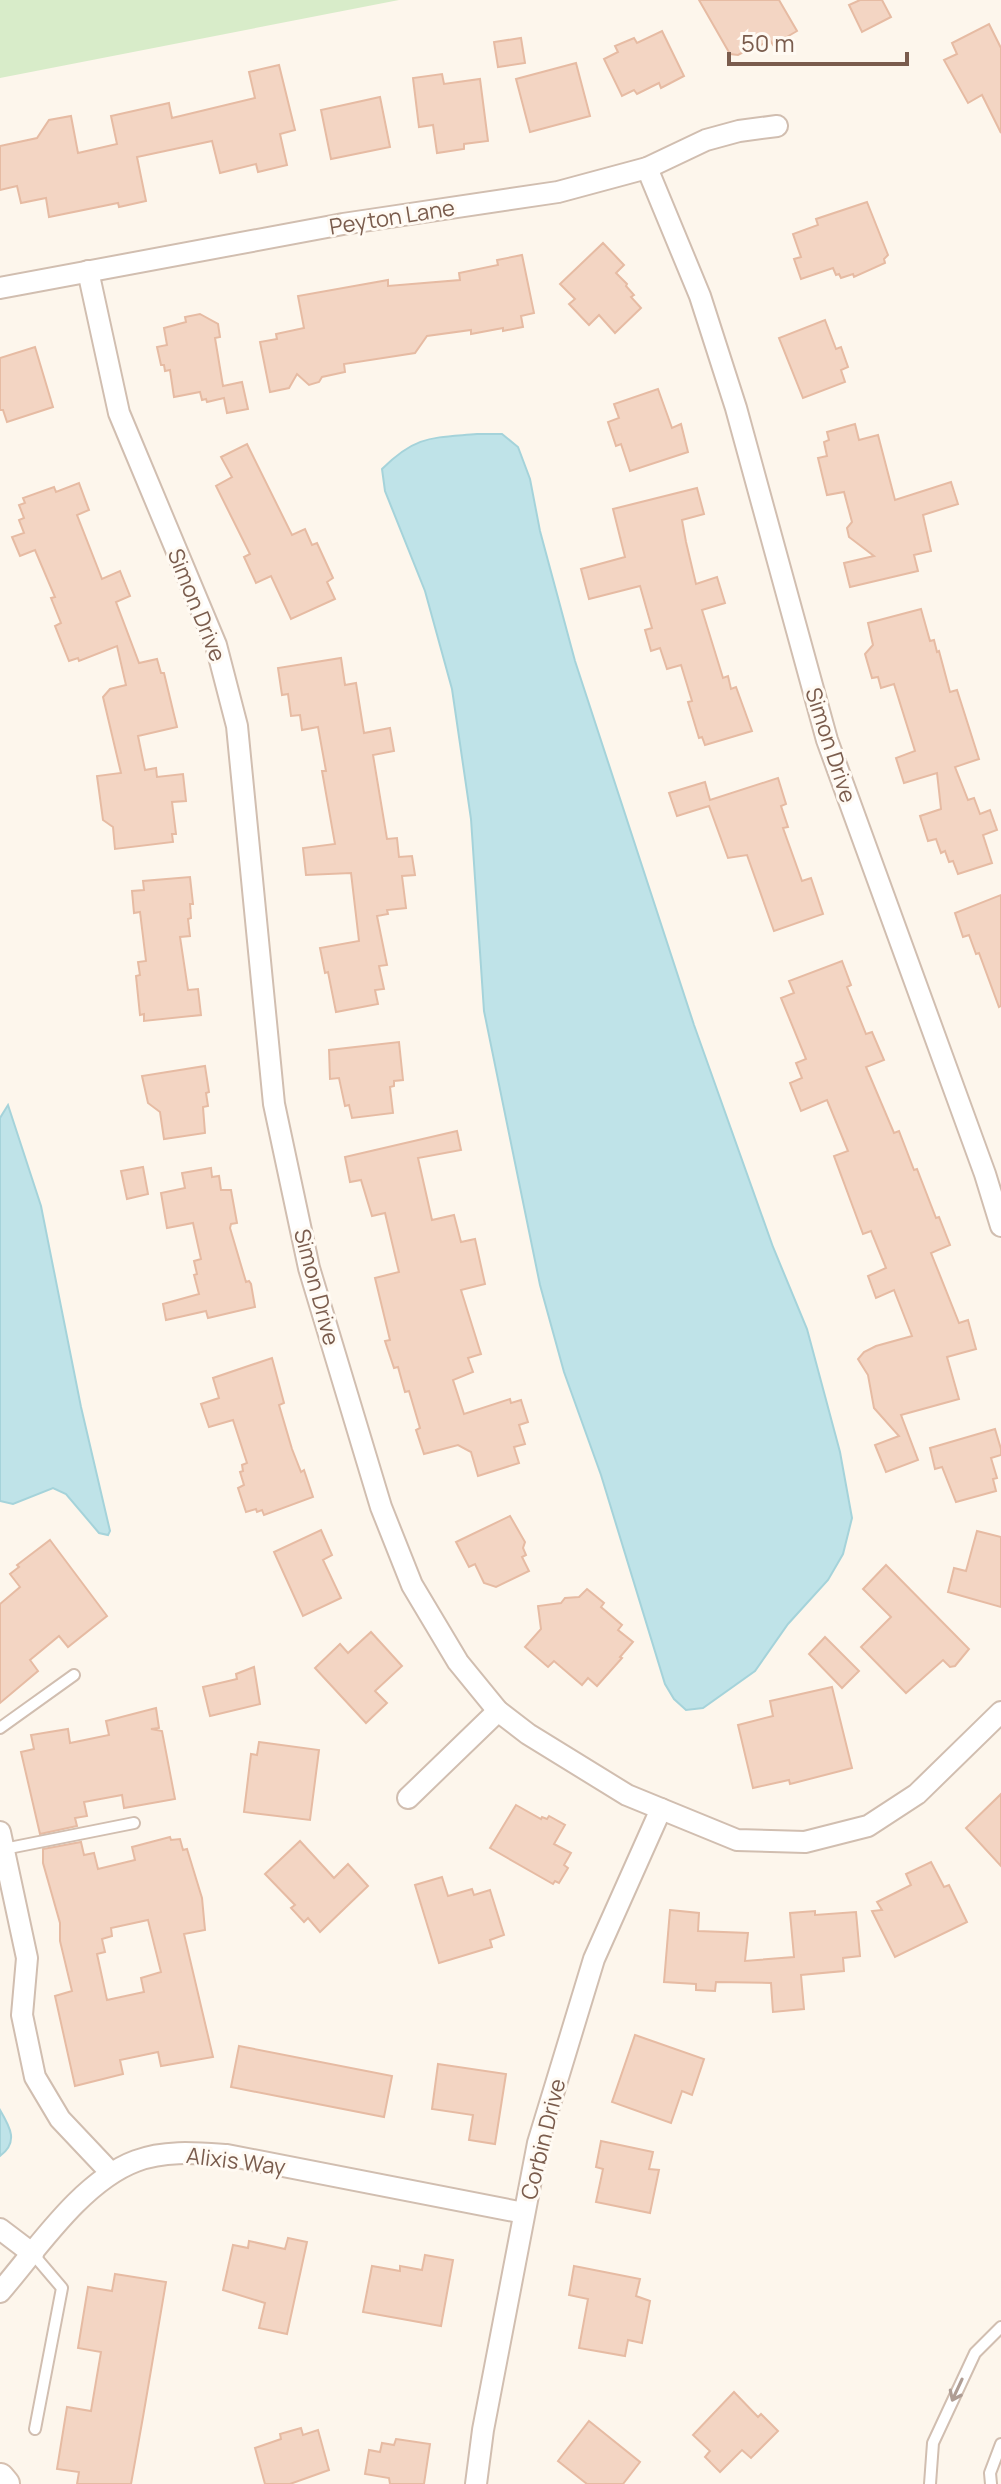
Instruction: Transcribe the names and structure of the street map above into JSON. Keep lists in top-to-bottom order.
{
  "streets": {
    "street": [
      "Peyton Lane",
      "Simon Drive",
      "Corbin Drive",
      "Alixis Way"
    ]
  },
  "crossings": [
    ["Peyton Lane", "Simon Drive"],
    ["Simon Drive", "Corbin Drive"],
    ["Corbin Drive", "Alixis Way"]
  ],
  "scale_bar": "50 m"
}
